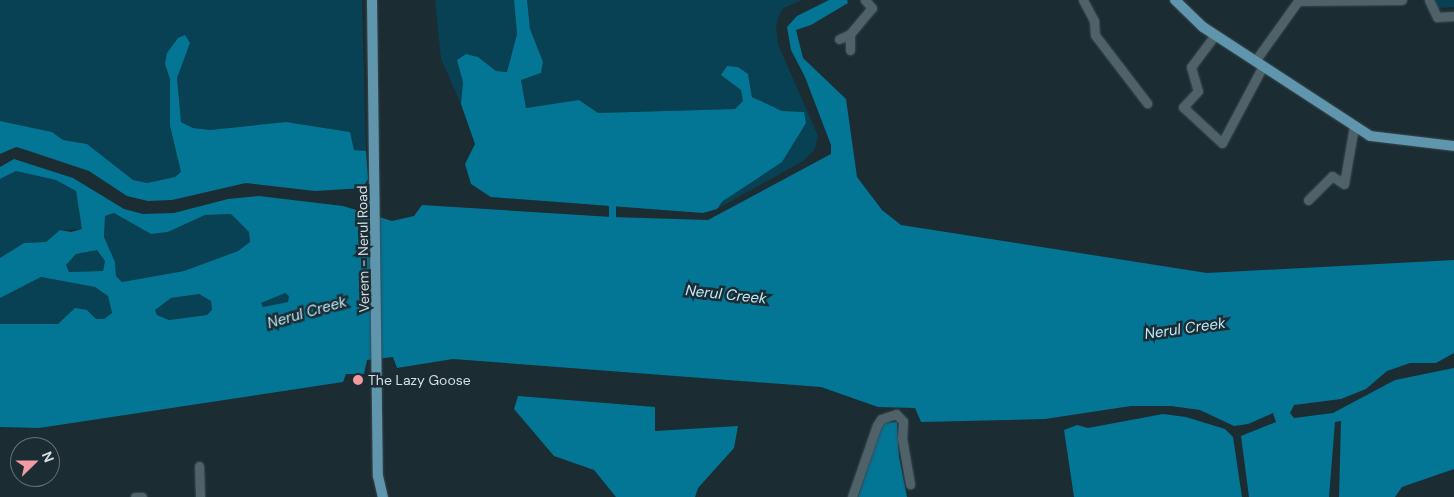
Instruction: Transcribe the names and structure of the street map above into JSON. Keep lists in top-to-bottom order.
{
  "streets": {
    "main road": ["Verem - Nerul Road"]
  },
  "water": ["Nerul Creek"],
  "places": ["The Lazy Goose"],
  "north": "right"
}
